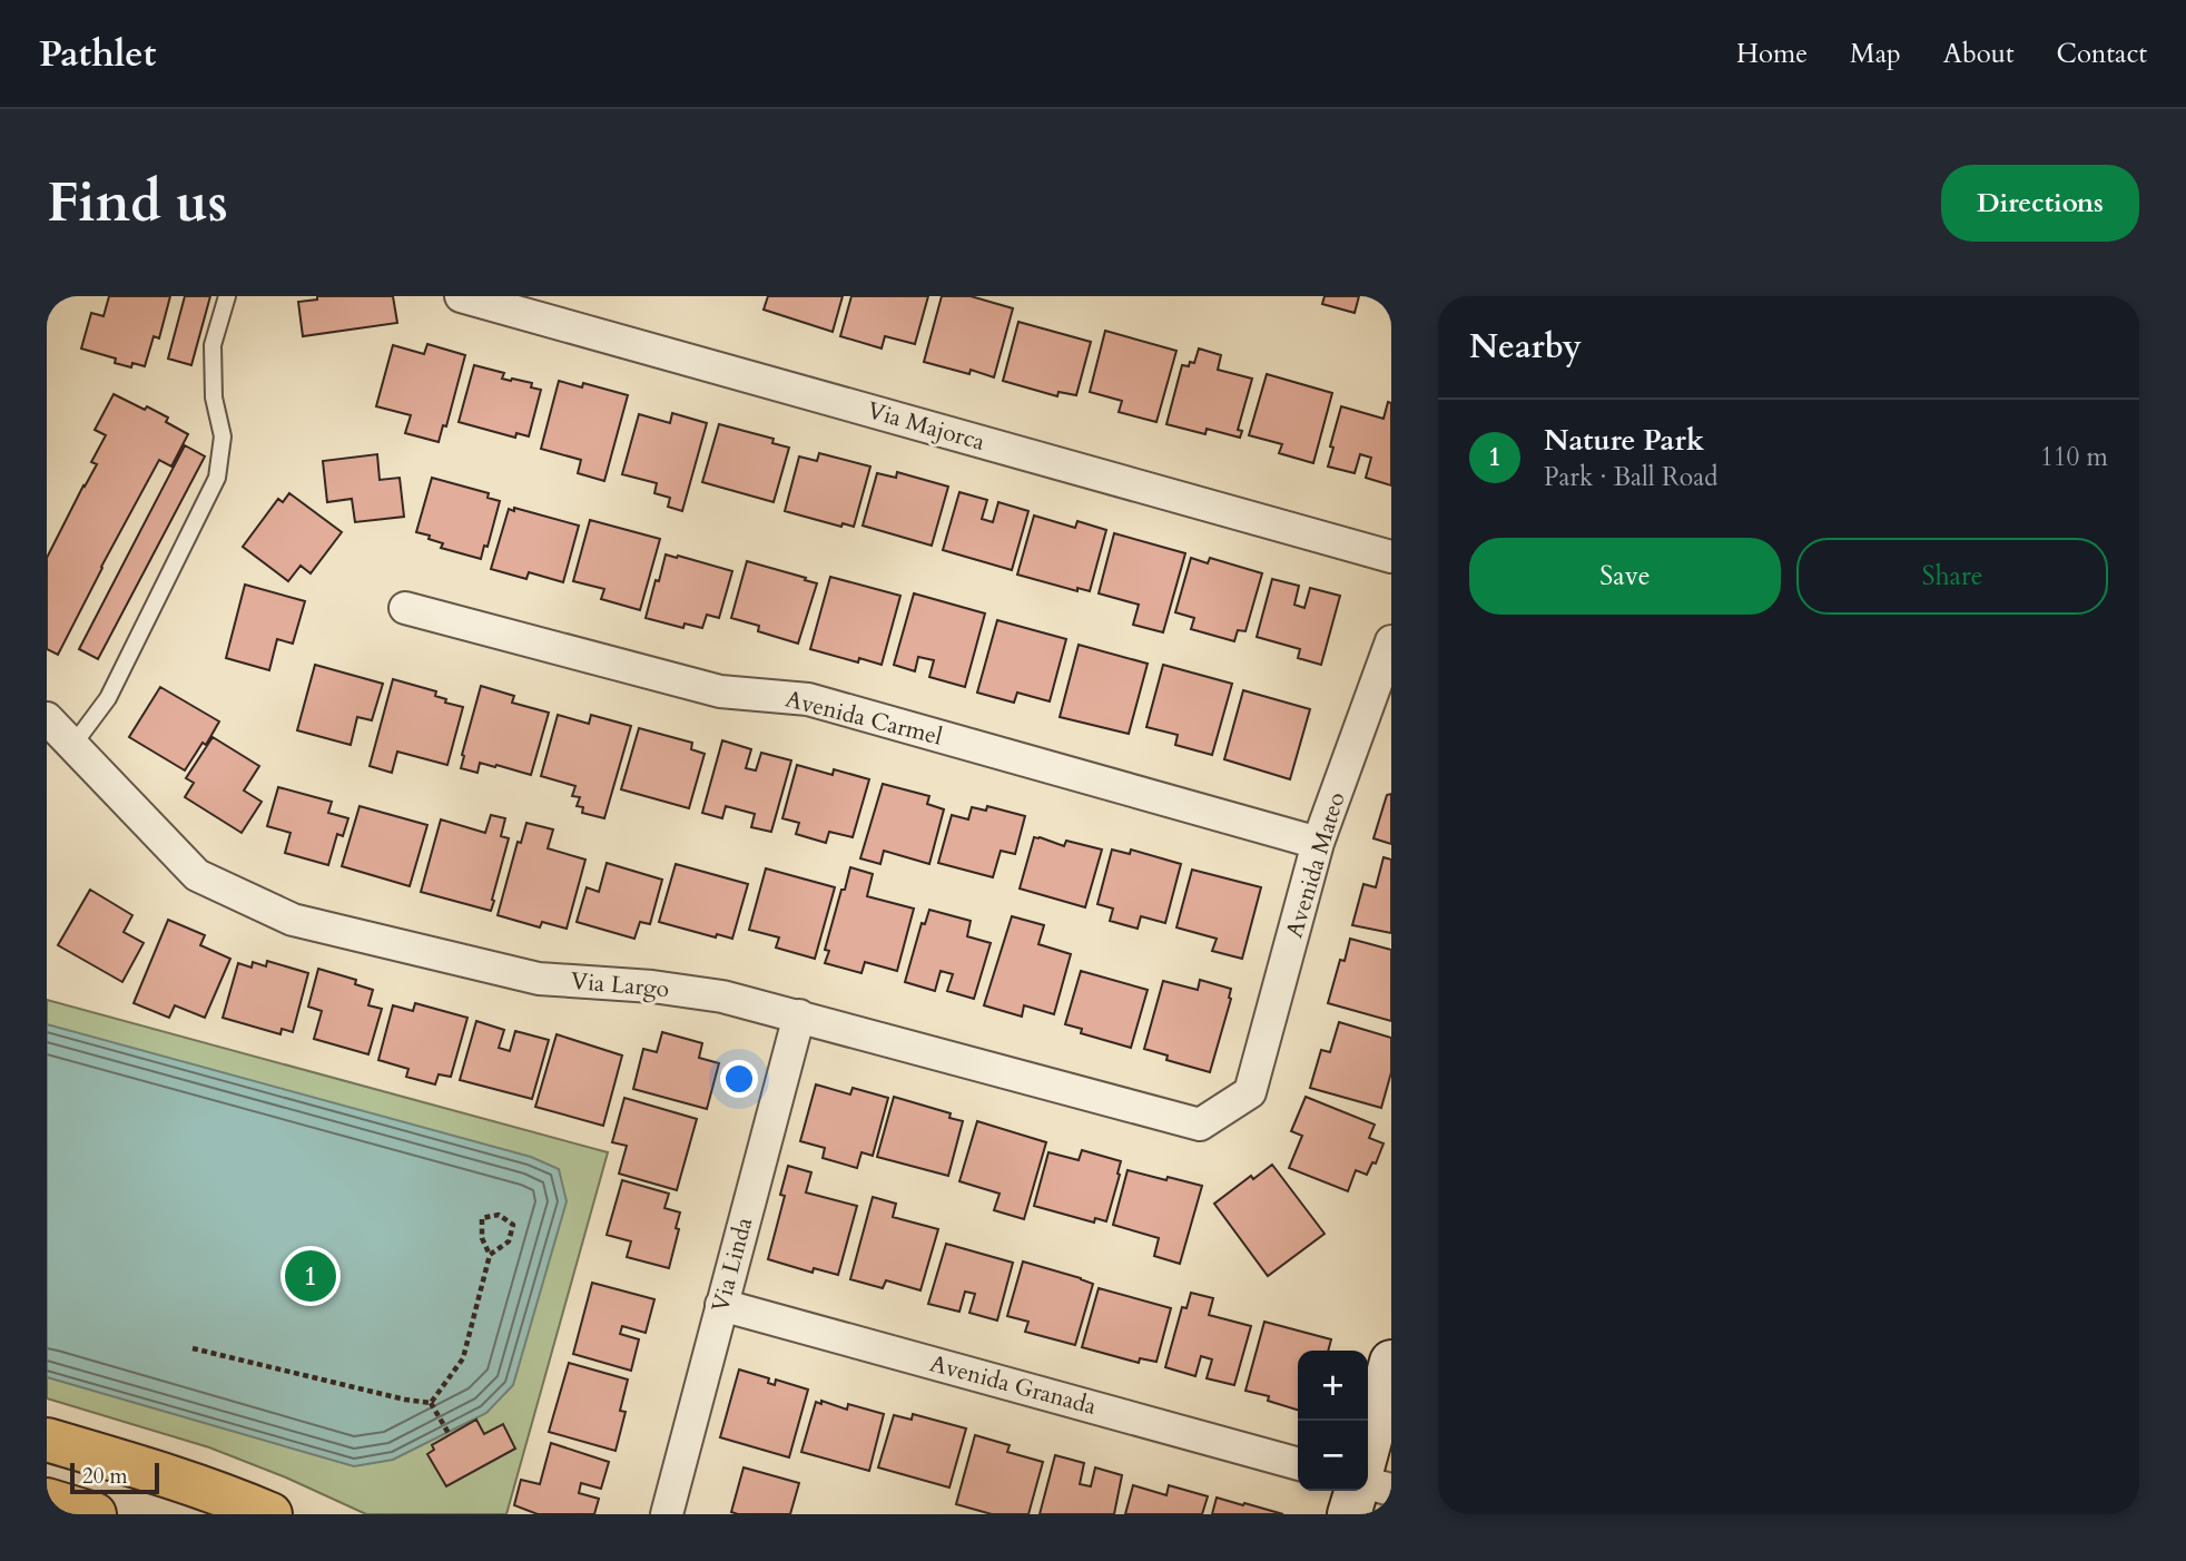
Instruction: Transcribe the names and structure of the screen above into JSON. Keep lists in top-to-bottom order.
{
  "streets": {
    "street": [
      "Via Majorca",
      "Avenida Carmel",
      "Avenida Mateo",
      "Via Largo",
      "Via Linda",
      "Avenida Granada"
    ]
  },
  "crossings": [
    ["Avenida Carmel", "Avenida Mateo"],
    ["Avenida Mateo", "Via Largo"],
    ["Via Largo", "Via Linda"],
    ["Via Linda", "Avenida Granada"]
  ],
  "scale_bar": "20 m",
  "page": {
    "header": "Pathlet",
    "nav": [
      "Home",
      "Map",
      "About",
      "Contact"
    ],
    "buttons": [
      "Directions",
      ["Save", "Share"]
    ],
    "title": "Find us",
    "heading": "Nearby",
    "list": [
      {
        "mark": "1",
        "name": "Nature Park",
        "note": "Park · Ball Road",
        "value": "110 m"
      }
    ],
    "pins": "1",
    "map_buttons": ["+", "−"],
    "scale": "20 m"
  }
}
